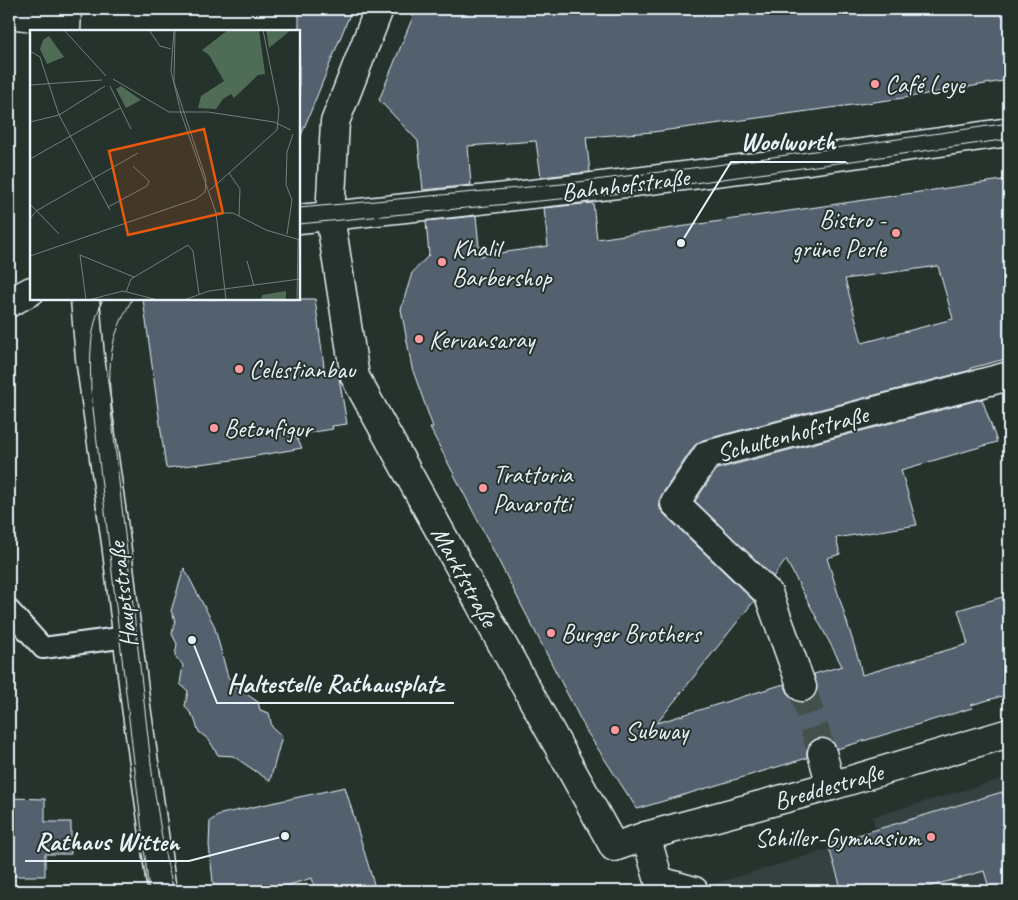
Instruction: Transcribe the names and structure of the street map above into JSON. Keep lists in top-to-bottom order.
{
  "streets": {
    "street": [
      "Bahnhofstraße",
      "Schultenhofstraße",
      "Marktstraße",
      "Hauptstraße",
      "Breddestraße"
    ]
  },
  "crossings": [
    ["Bahnhofstraße", "Marktstraße"],
    ["Marktstraße", "Breddestraße"]
  ],
  "places": [
    "Café Leye",
    "Bistro - grüne Perle",
    "Woolworth",
    "Khalil Barbershop",
    "Kervansaray",
    "Celestianbau",
    "Betonfigur",
    "Trattoria Pavarotti",
    "Burger Brothers",
    "Haltestelle Rathausplatz",
    "Subway",
    "Rathaus Witten",
    "Schiller-Gymnasium"
  ]
}
